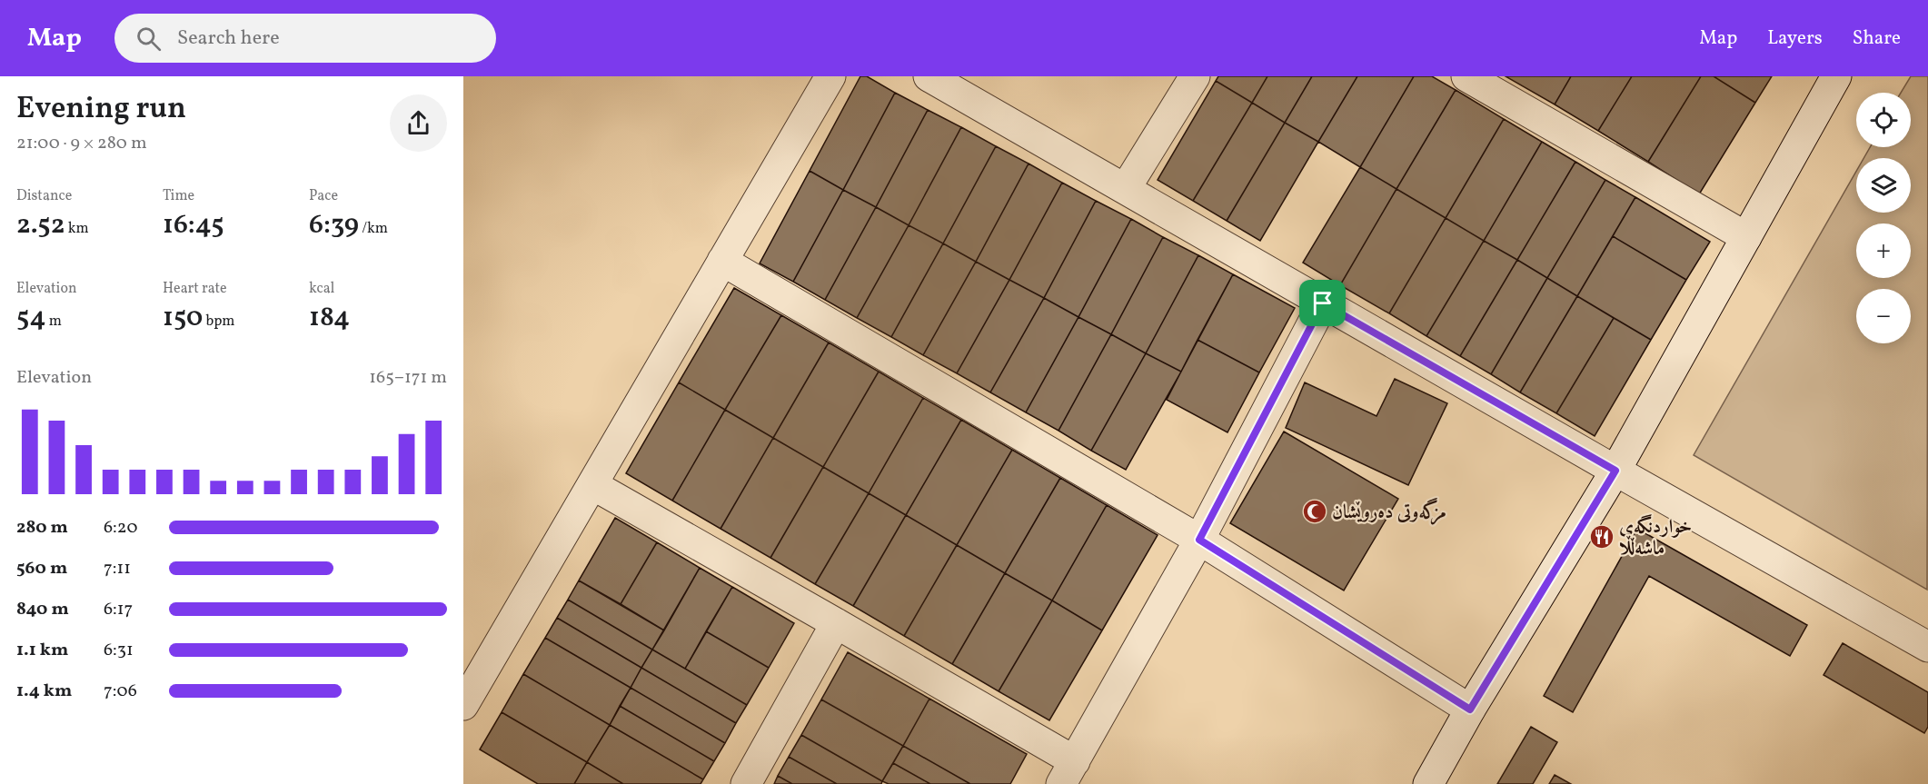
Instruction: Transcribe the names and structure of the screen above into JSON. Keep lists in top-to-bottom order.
{
  "places": {
    "mosque": ["مزگەوتی دەروێشان"],
    "restaurant": ["خواردنگەی ماشەڵڵا"]
  },
  "page": {
    "header": "Map",
    "search": "Search here",
    "nav": ["Map", "Layers", "Share"],
    "heading": ["Evening run", "21:00 · 9 × 280 m"],
    "map_buttons": ["+", "−"],
    "stats": [
      ["Distance", "2.52 km"],
      ["Time", "16:45"],
      ["Pace", "6:39 /km"],
      ["Elevation", "54 m"],
      ["Heart rate", "150 bpm"],
      ["kcal", "184"]
    ],
    "chart": ["Elevation", "165–171 m"],
    "list": [
      {
        "name": "280 m",
        "note": "6:20"
      },
      {
        "name": "560 m",
        "note": "7:11"
      },
      {
        "name": "840 m",
        "note": "6:17"
      },
      {
        "name": "1.1 km",
        "note": "6:31"
      },
      {
        "name": "1.4 km",
        "note": "7:06"
      }
    ]
  }
}
